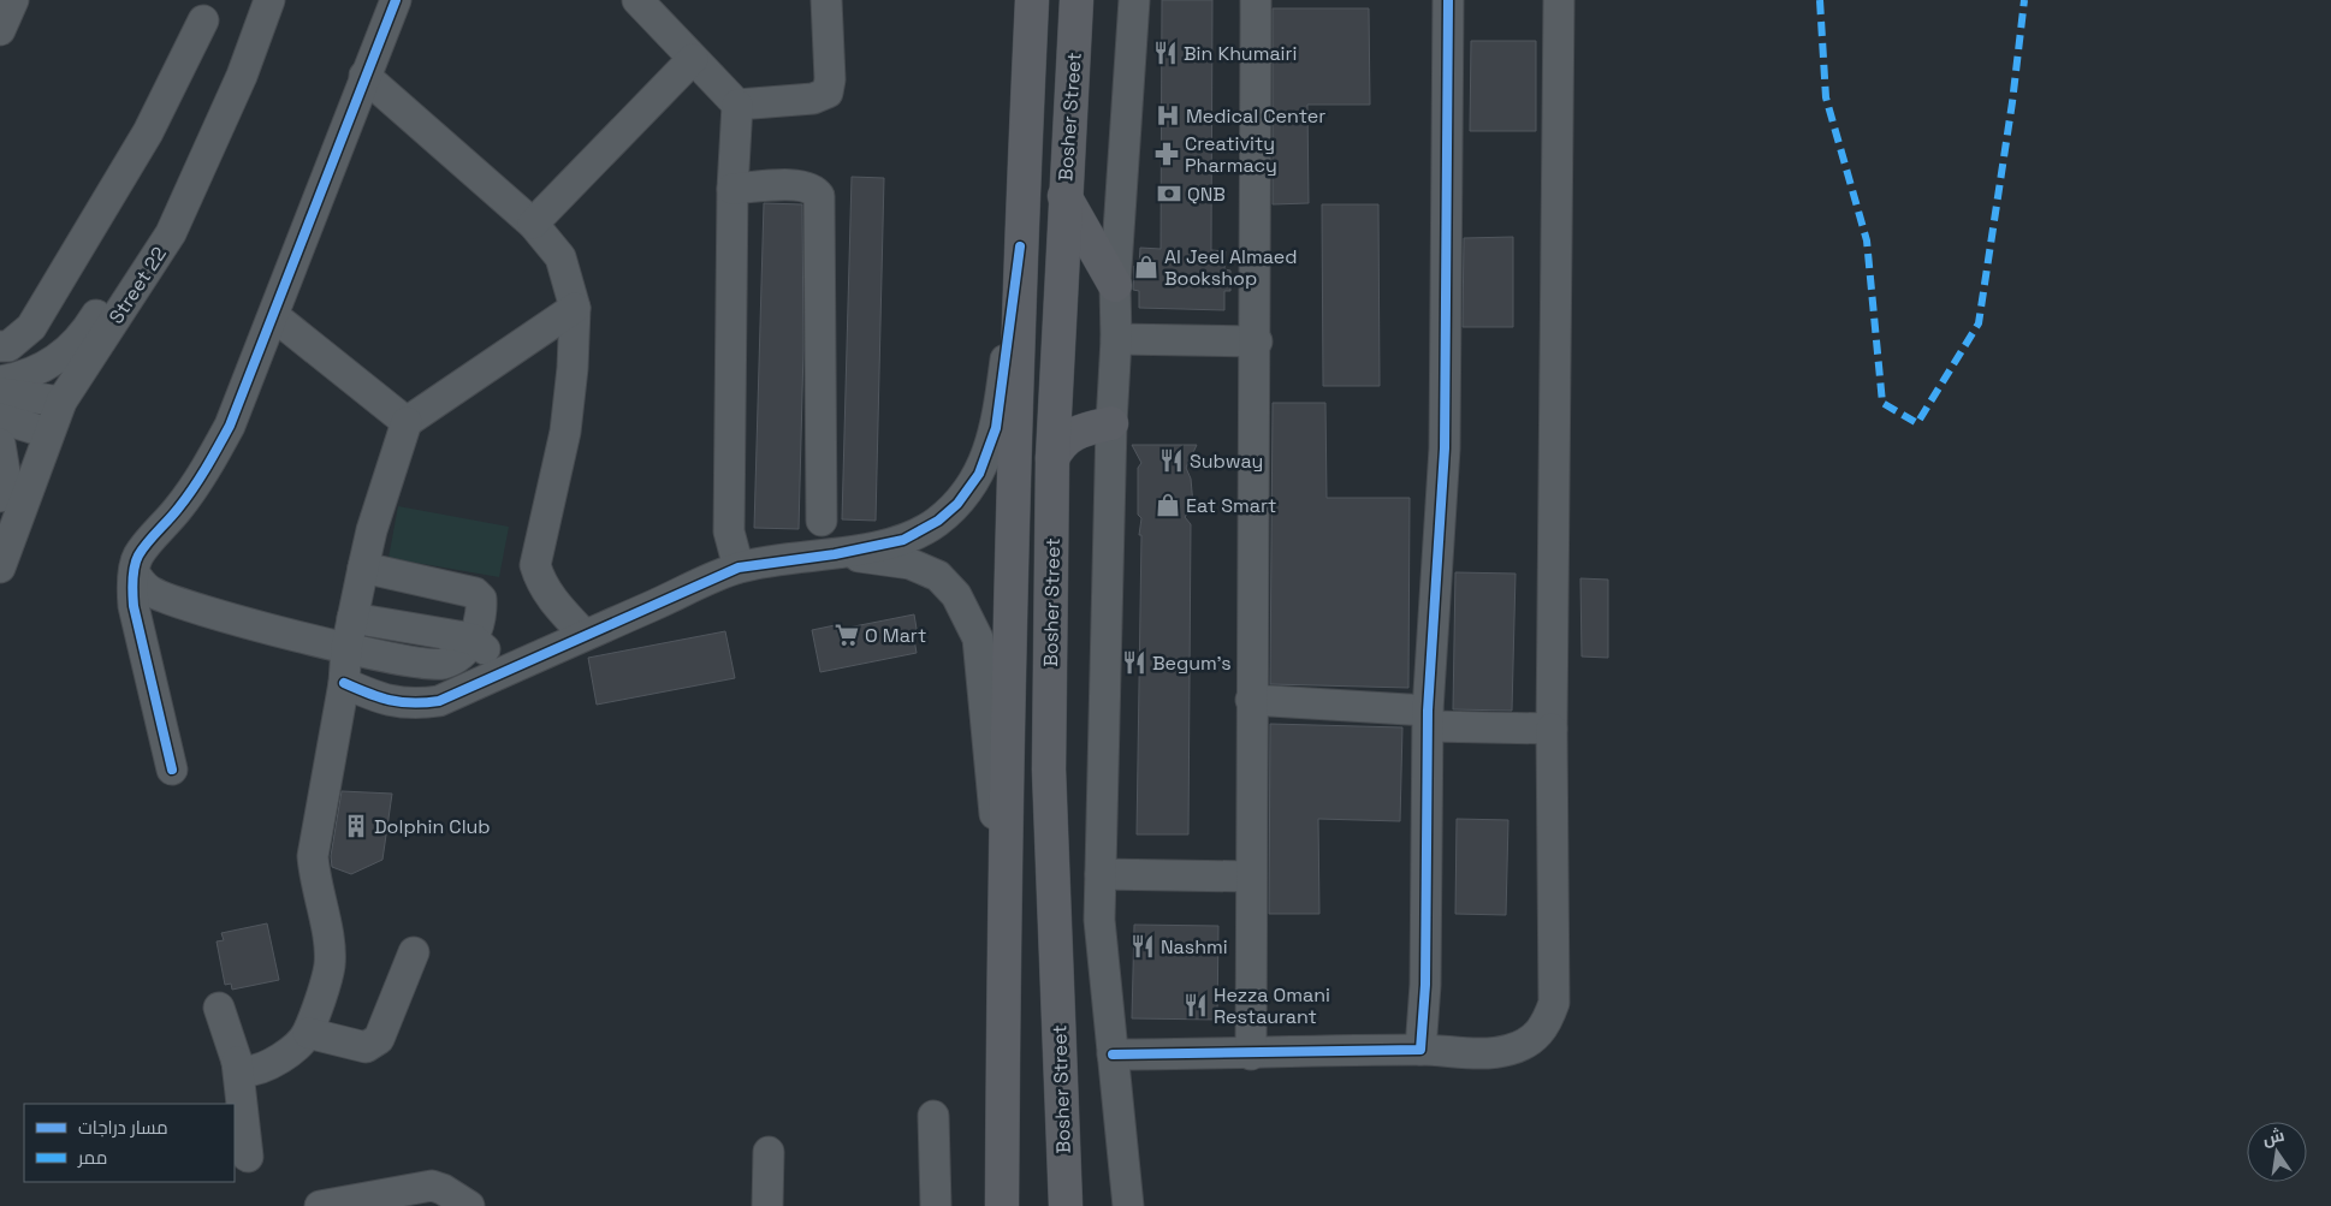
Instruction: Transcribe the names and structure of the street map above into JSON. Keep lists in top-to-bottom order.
{
  "streets": {
    "main road": ["Bosher Street"],
    "street": ["Street 22"]
  },
  "places": {
    "restaurant": [
      "Bin Khumairi",
      "Subway",
      "Begum's",
      "Nashmi",
      "Hezza Omani Restaurant"
    ],
    "hospital": ["Medical Center"],
    "pharmacy": ["Creativity Pharmacy"],
    "bank": ["QNB"],
    "shop": ["Al Jeel Almaed Bookshop", "Eat Smart"],
    "supermarket": ["O Mart"],
    "building": ["Dolphin Club"]
  },
  "legend": ["مسار دراجات", "ممر"],
  "north": "top"
}
